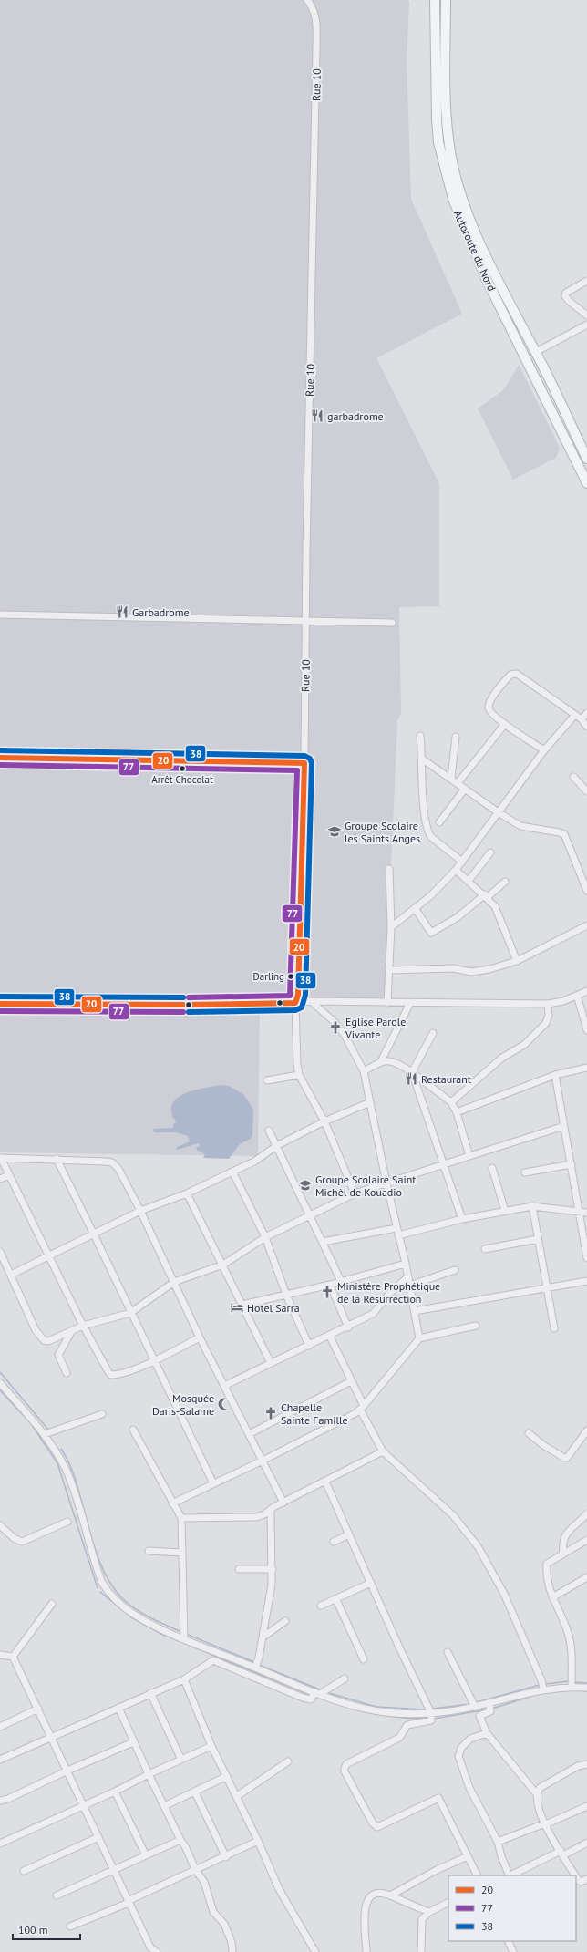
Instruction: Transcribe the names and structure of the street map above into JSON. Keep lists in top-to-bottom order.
{
  "streets": {
    "highway": ["Autoroute du Nord"],
    "street": ["Rue 10"]
  },
  "places": {
    "restaurant": ["garbadrome", "Garbadrome", "Restaurant"],
    "other": ["Arrêt Chocolat", "Darling"],
    "school or university": ["Groupe Scolaire les Saints Anges", "Groupe Scolaire Saint Michèl de Kouadio"],
    "church": ["Eglise Parole Vivante", "Ministère Prophétique de la Résurrection", "Chapelle Sainte Famille"],
    "hotel": ["Hotel Sarra"],
    "mosque": ["Mosquée Daris-Salame"]
  },
  "lines": ["transit line 38", "transit line 20", "transit line 77"],
  "legend": ["20", "77", "38"],
  "scale_bar": "100 m"
}
